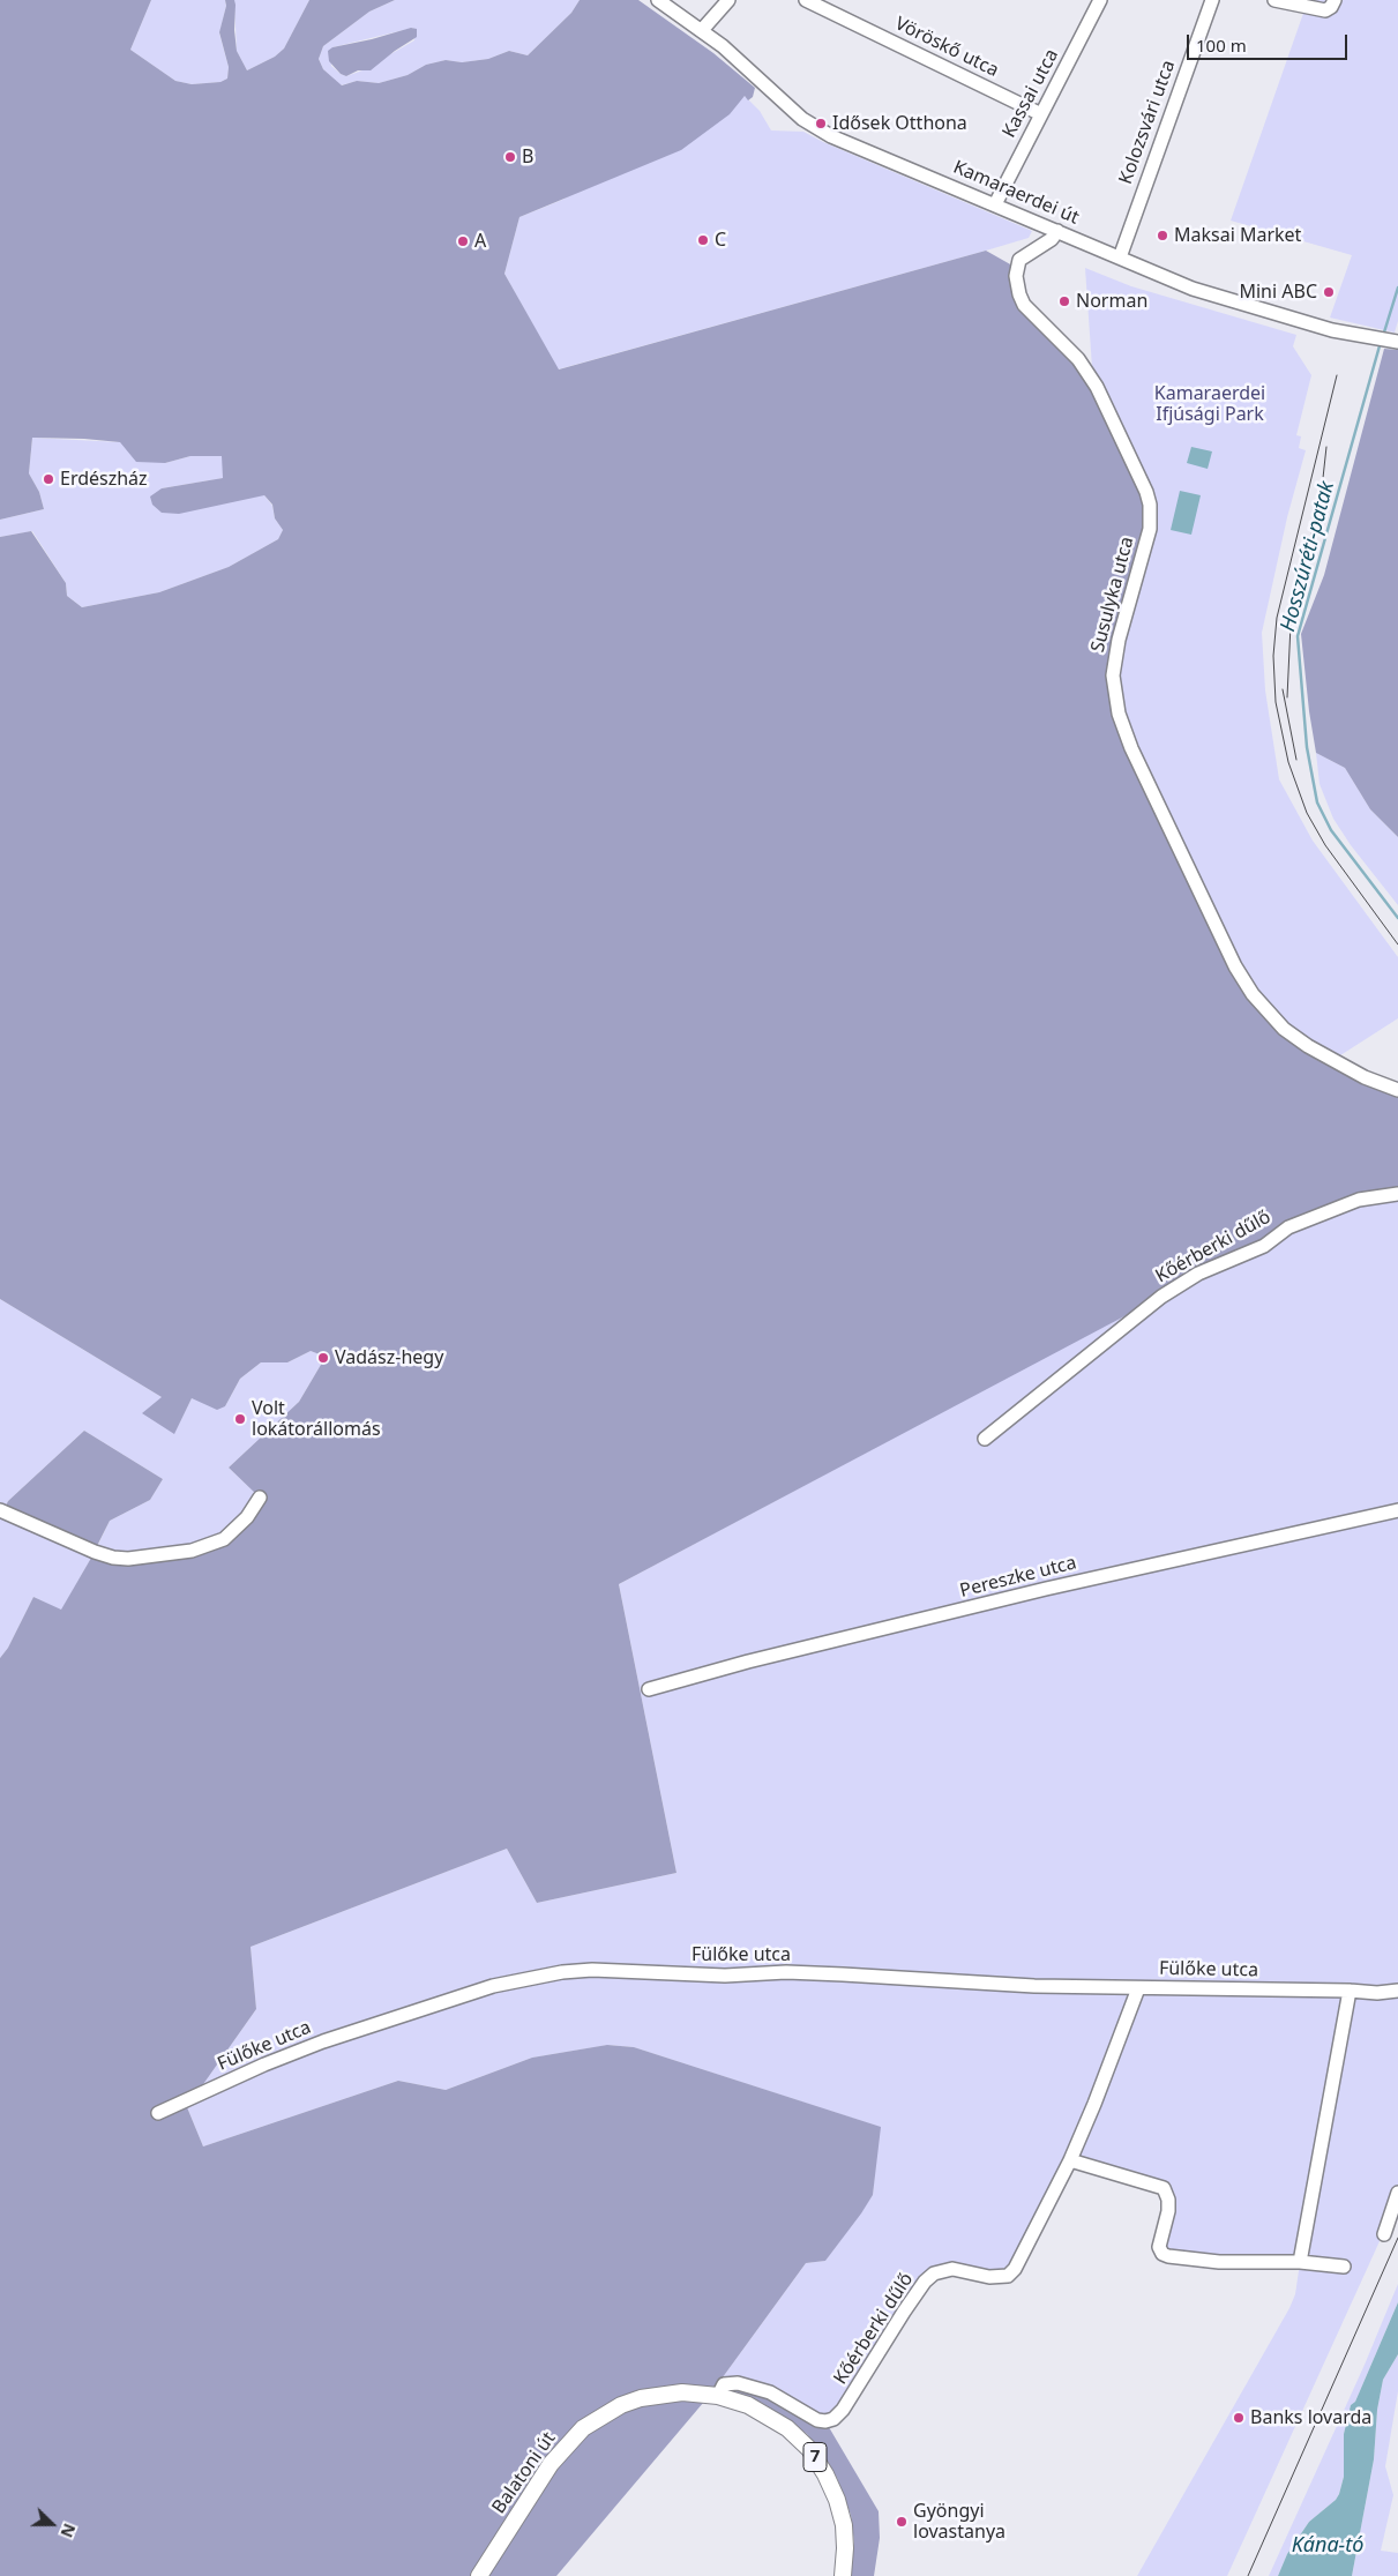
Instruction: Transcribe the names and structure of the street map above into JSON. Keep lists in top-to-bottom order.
{
  "streets": {
    "main road": ["7", "Balatoni út"],
    "street": [
      "Vöröskő utca",
      "Kassai utca",
      "Kolozsvári utca",
      "Kamaraerdei út",
      "Susulyka utca",
      "Kőérberki dűlő",
      "Pereszke utca",
      "Fülőke utca"
    ]
  },
  "crossings": [
    ["Vöröskő utca", "Kassai utca"],
    ["Kassai utca", "Kamaraerdei út"],
    ["Kolozsvári utca", "Kamaraerdei út"],
    ["Kamaraerdei út", "Susulyka utca"],
    ["Kőérberki dűlő", "Fülőke utca"],
    ["Kőérberki dűlő", "Balatoni út"]
  ],
  "water": ["Hosszúréti-patak", "Kána-tó"],
  "parks": ["Kamaraerdei Ifjúsági Park"],
  "places": [
    "Idősek Otthona",
    "B",
    "Maksai Market",
    "C",
    "A",
    "Mini ABC",
    "Norman",
    "Erdészház",
    "Vadász-hegy",
    "Volt lokátorállomás",
    "Banks lovarda",
    "Gyöngyi lovastanya"
  ],
  "scale_bar": "100 m",
  "north": "right"
}
